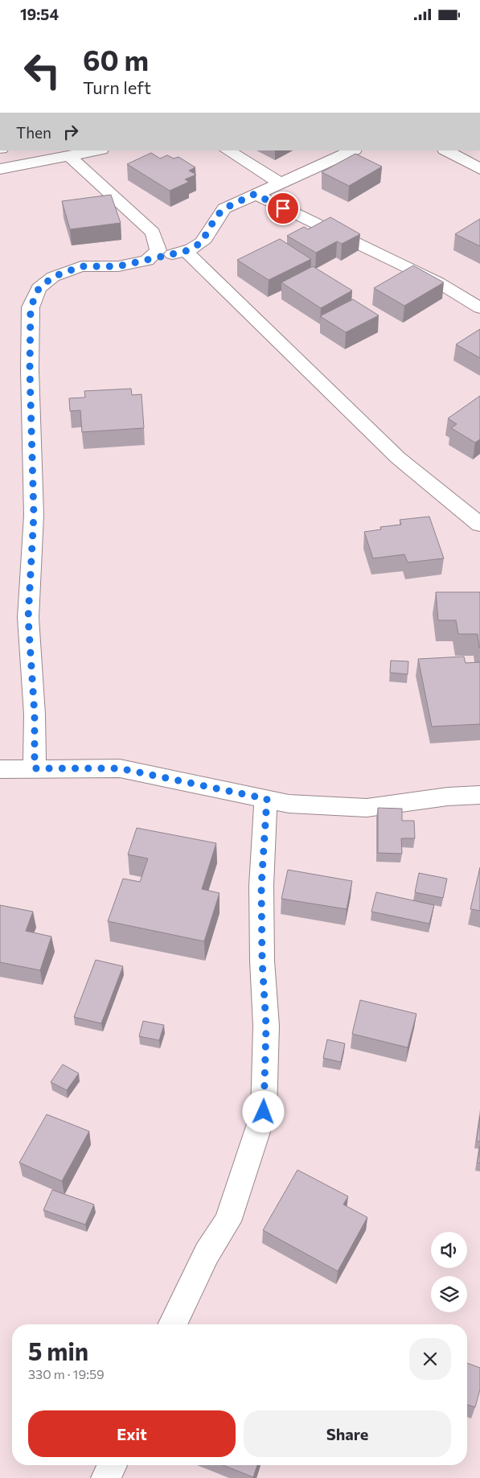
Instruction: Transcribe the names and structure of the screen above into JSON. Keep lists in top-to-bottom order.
{
  "page": {
    "status": "19:54",
    "turn": ["60 m", "Turn left"],
    "then": "Then",
    "heading": ["5 min", "330 m · 19:59"],
    "buttons": ["Exit", "Share"]
  }
}
